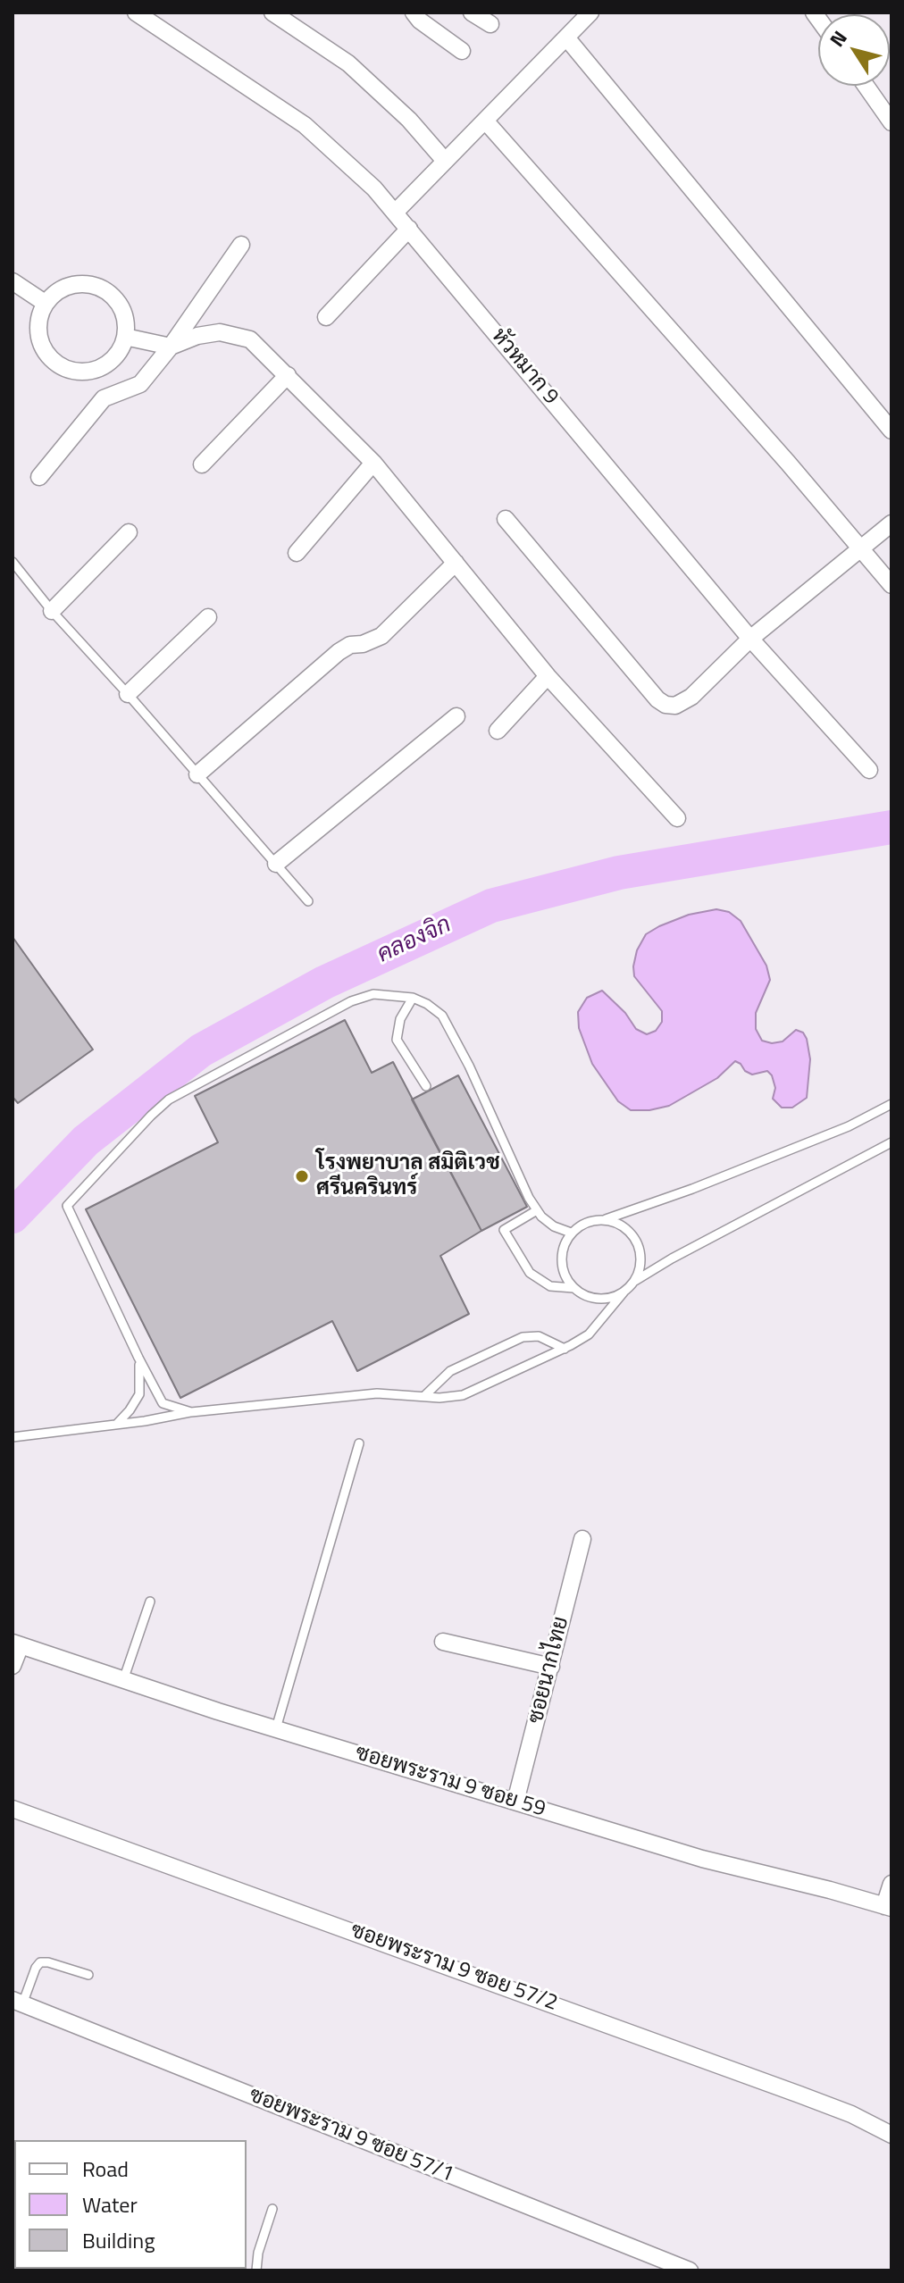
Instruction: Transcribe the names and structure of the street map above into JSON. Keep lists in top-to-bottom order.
{
  "streets": {
    "street": [
      "หัวหมาก 9",
      "ซอยนากไทย",
      "ซอยพระราม 9 ซอย 59",
      "ซอยพระราม 9 ซอย 57/2",
      "ซอยพระราม 9 ซอย 57/1"
    ]
  },
  "crossings": [
    ["ซอยนากไทย", "ซอยพระราม 9 ซอย 59"]
  ],
  "water": ["คลองจิก"],
  "places": ["โรงพยาบาล สมิติเวช ศรีนครินทร์"],
  "legend": ["Road", "Water", "Building"],
  "north": "top left"
}
